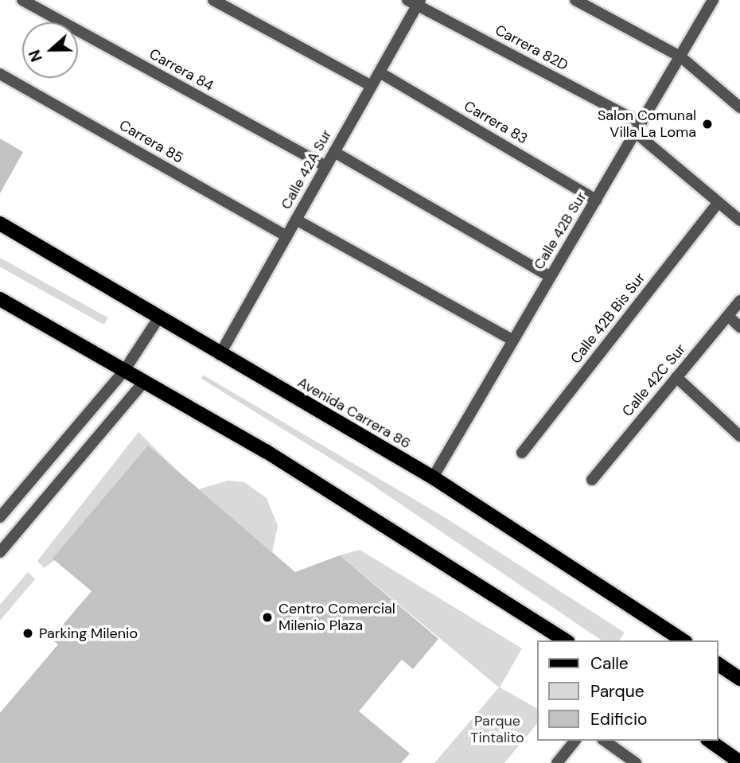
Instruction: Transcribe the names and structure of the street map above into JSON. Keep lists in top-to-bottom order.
{
  "streets": {
    "main road": ["Avenida Carrera 86"],
    "street": [
      "Carrera 82D",
      "Carrera 84",
      "Carrera 83",
      "Carrera 85",
      "Calle 42A Sur",
      "Calle 42B Sur",
      "Calle 42B Bis Sur",
      "Calle 42C Sur"
    ]
  },
  "crossings": [
    ["Carrera 82D", "Calle 42A Sur"],
    ["Carrera 82D", "Calle 42B Sur"],
    ["Carrera 82D", "Calle 42B Bis Sur"],
    ["Carrera 84", "Calle 42A Sur"],
    ["Carrera 83", "Calle 42A Sur"],
    ["Carrera 83", "Calle 42B Sur"],
    ["Carrera 85", "Calle 42A Sur"],
    ["Calle 42A Sur", "Avenida Carrera 86"],
    ["Calle 42B Sur", "Avenida Carrera 86"]
  ],
  "parks": ["Parque Tintalito"],
  "places": ["Salon Comunal Villa La Loma", "Centro Comercial Milenio Plaza", "Parking Milenio"],
  "legend": ["Calle", "Parque", "Edificio"],
  "north": "left"
}
